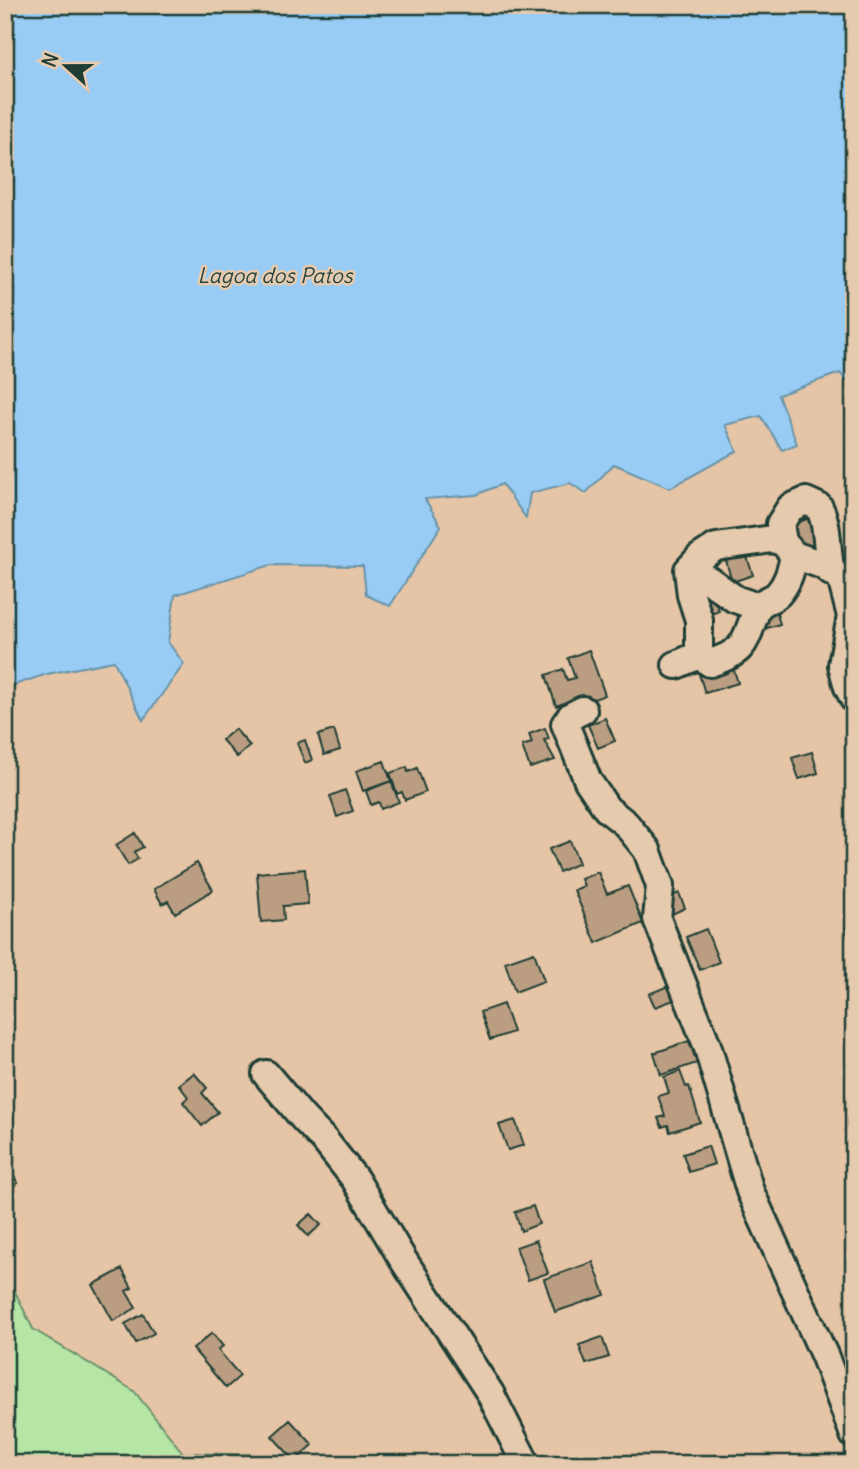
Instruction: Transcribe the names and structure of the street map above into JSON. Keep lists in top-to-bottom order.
{
  "water": ["Lagoa dos Patos"],
  "north": "left"
}
